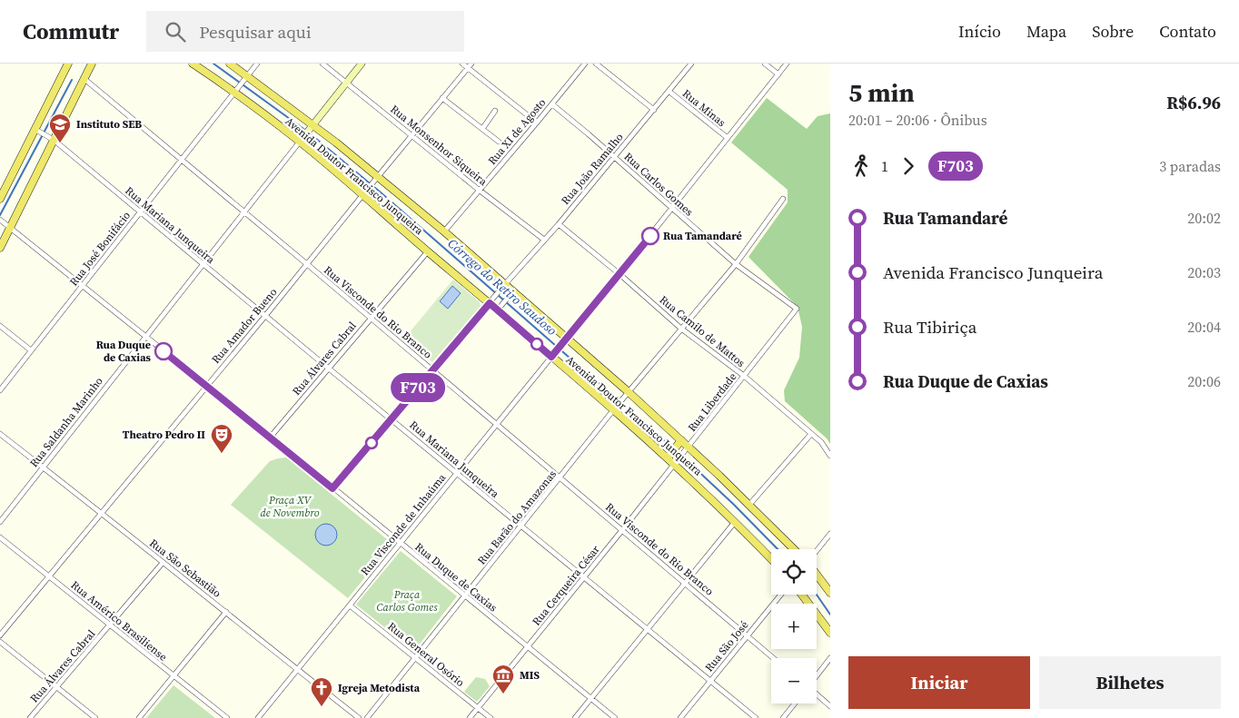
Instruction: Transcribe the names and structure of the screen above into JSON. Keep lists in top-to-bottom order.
{
  "streets": {
    "main road": ["Avenida Doutor Francisco Junqueira"],
    "street": [
      "Rua Minas",
      "Rua XI de Agosto",
      "Rua Monsenhor Siqueira",
      "Rua João Ramalho",
      "Rua Carlos Gomes",
      "Rua Mariana Junqueira",
      "Rua José Bonifácio",
      "Rua Visconde do Rio Branco",
      "Rua Amador Bueno",
      "Rua Camilo de Mattos",
      "Rua Álvares Cabral",
      "Rua Liberdade",
      "Rua Saldanha Marinho",
      "Rua Barão do Amazonas",
      "Rua Visconde de Inhaúma",
      "Rua São Sebastião",
      "Rua Duque de Caxias",
      "Rua Cerqueira César",
      "Rua Américo Brasiliense",
      "Rua São José",
      "Rua General Osório"
    ]
  },
  "crossings": [
    ["Rua Minas", "Rua João Ramalho"],
    ["Rua XI de Agosto", "Rua Monsenhor Siqueira"],
    ["Rua XI de Agosto", "Avenida Doutor Francisco Junqueira"],
    ["Rua XI de Agosto", "Rua Carlos Gomes"],
    ["Rua Monsenhor Siqueira", "Rua João Ramalho"],
    ["Rua Monsenhor Siqueira", "Rua Amador Bueno"],
    ["Rua João Ramalho", "Avenida Doutor Francisco Junqueira"],
    ["Rua João Ramalho", "Rua Carlos Gomes"],
    ["Rua João Ramalho", "Rua Mariana Junqueira"],
    ["Rua João Ramalho", "Rua Visconde do Rio Branco"],
    ["Rua João Ramalho", "Rua Camilo de Mattos"],
    ["Rua João Ramalho", "Rua Duque de Caxias"],
    ["Avenida Doutor Francisco Junqueira", "Rua José Bonifácio"],
    ["Avenida Doutor Francisco Junqueira", "Rua Amador Bueno"],
    ["Avenida Doutor Francisco Junqueira", "Rua Álvares Cabral"],
    ["Avenida Doutor Francisco Junqueira", "Rua Liberdade"],
    ["Avenida Doutor Francisco Junqueira", "Rua Saldanha Marinho"],
    ["Avenida Doutor Francisco Junqueira", "Rua Barão do Amazonas"],
    ["Avenida Doutor Francisco Junqueira", "Rua Visconde de Inhaúma"],
    ["Avenida Doutor Francisco Junqueira", "Rua Cerqueira César"],
    ["Rua Carlos Gomes", "Rua Liberdade"],
    ["Rua Carlos Gomes", "Rua Barão do Amazonas"],
    ["Rua Mariana Junqueira", "Rua José Bonifácio"],
    ["Rua Mariana Junqueira", "Rua Amador Bueno"],
    ["Rua Mariana Junqueira", "Rua Álvares Cabral"],
    ["Rua Mariana Junqueira", "Rua Saldanha Marinho"],
    ["Rua Mariana Junqueira", "Rua Barão do Amazonas"],
    ["Rua Mariana Junqueira", "Rua Visconde de Inhaúma"],
    ["Rua Mariana Junqueira", "Rua Cerqueira César"],
    ["Rua Mariana Junqueira", "Rua São José"],
    ["Rua José Bonifácio", "Rua Visconde do Rio Branco"],
    ["Rua José Bonifácio", "Rua Duque de Caxias"],
    ["Rua Visconde do Rio Branco", "Rua Amador Bueno"],
    ["Rua Visconde do Rio Branco", "Rua Álvares Cabral"],
    ["Rua Visconde do Rio Branco", "Rua Saldanha Marinho"],
    ["Rua Visconde do Rio Branco", "Rua Barão do Amazonas"],
    ["Rua Visconde do Rio Branco", "Rua Visconde de Inhaúma"],
    ["Rua Visconde do Rio Branco", "Rua Cerqueira César"],
    ["Rua Visconde do Rio Branco", "Rua São José"],
    ["Rua Amador Bueno", "Rua São Sebastião"],
    ["Rua Amador Bueno", "Rua Duque de Caxias"],
    ["Rua Amador Bueno", "Rua Américo Brasiliense"],
    ["Rua Camilo de Mattos", "Rua Liberdade"],
    ["Rua Camilo de Mattos", "Rua Barão do Amazonas"],
    ["Rua Álvares Cabral", "Rua São Sebastião"],
    ["Rua Álvares Cabral", "Rua Duque de Caxias"],
    ["Rua Álvares Cabral", "Rua Américo Brasiliense"],
    ["Rua Liberdade", "Rua Cerqueira César"],
    ["Rua Saldanha Marinho", "Rua São Sebastião"],
    ["Rua Saldanha Marinho", "Rua Duque de Caxias"],
    ["Rua Barão do Amazonas", "Rua Duque de Caxias"],
    ["Rua Barão do Amazonas", "Rua General Osório"],
    ["Rua Visconde de Inhaúma", "Rua São Sebastião"],
    ["Rua Visconde de Inhaúma", "Rua Duque de Caxias"],
    ["Rua Visconde de Inhaúma", "Rua General Osório"],
    ["Rua Duque de Caxias", "Rua Cerqueira César"],
    ["Rua Cerqueira César", "Rua General Osório"]
  ],
  "water": ["Córrego do Retiro Saudoso"],
  "parks": ["Praça XV de Novembro", "Praça Carlos Gomes"],
  "places": {
    "school or university": ["Instituto SEB"],
    "other": ["Rua Tamandaré", "Rua Duque de Caxias"],
    "theatre": ["Theatro Pedro II"],
    "museum": ["MIS"],
    "church": ["Igreja Metodista"]
  },
  "lines": ["bus line F703"],
  "page": {
    "header": "Commutr",
    "search": "Pesquisar aqui",
    "nav": [
      "Início",
      "Mapa",
      "Sobre",
      "Contato"
    ],
    "on_map": "F703",
    "heading": ["5 min", "20:01 – 20:06 · Ônibus", "R$6.96"],
    "legs": ["1", "F703", "3 paradas"],
    "list": [
      {
        "name": "Rua Tamandaré",
        "value": "20:02"
      },
      {
        "name": "Avenida Francisco Junqueira",
        "value": "20:03"
      },
      {
        "name": "Rua Tibiriça",
        "value": "20:04"
      },
      {
        "name": "Rua Duque de Caxias",
        "value": "20:06"
      }
    ],
    "map_buttons": ["+", "−"],
    "buttons": ["Iniciar", "Bilhetes"]
  }
}
